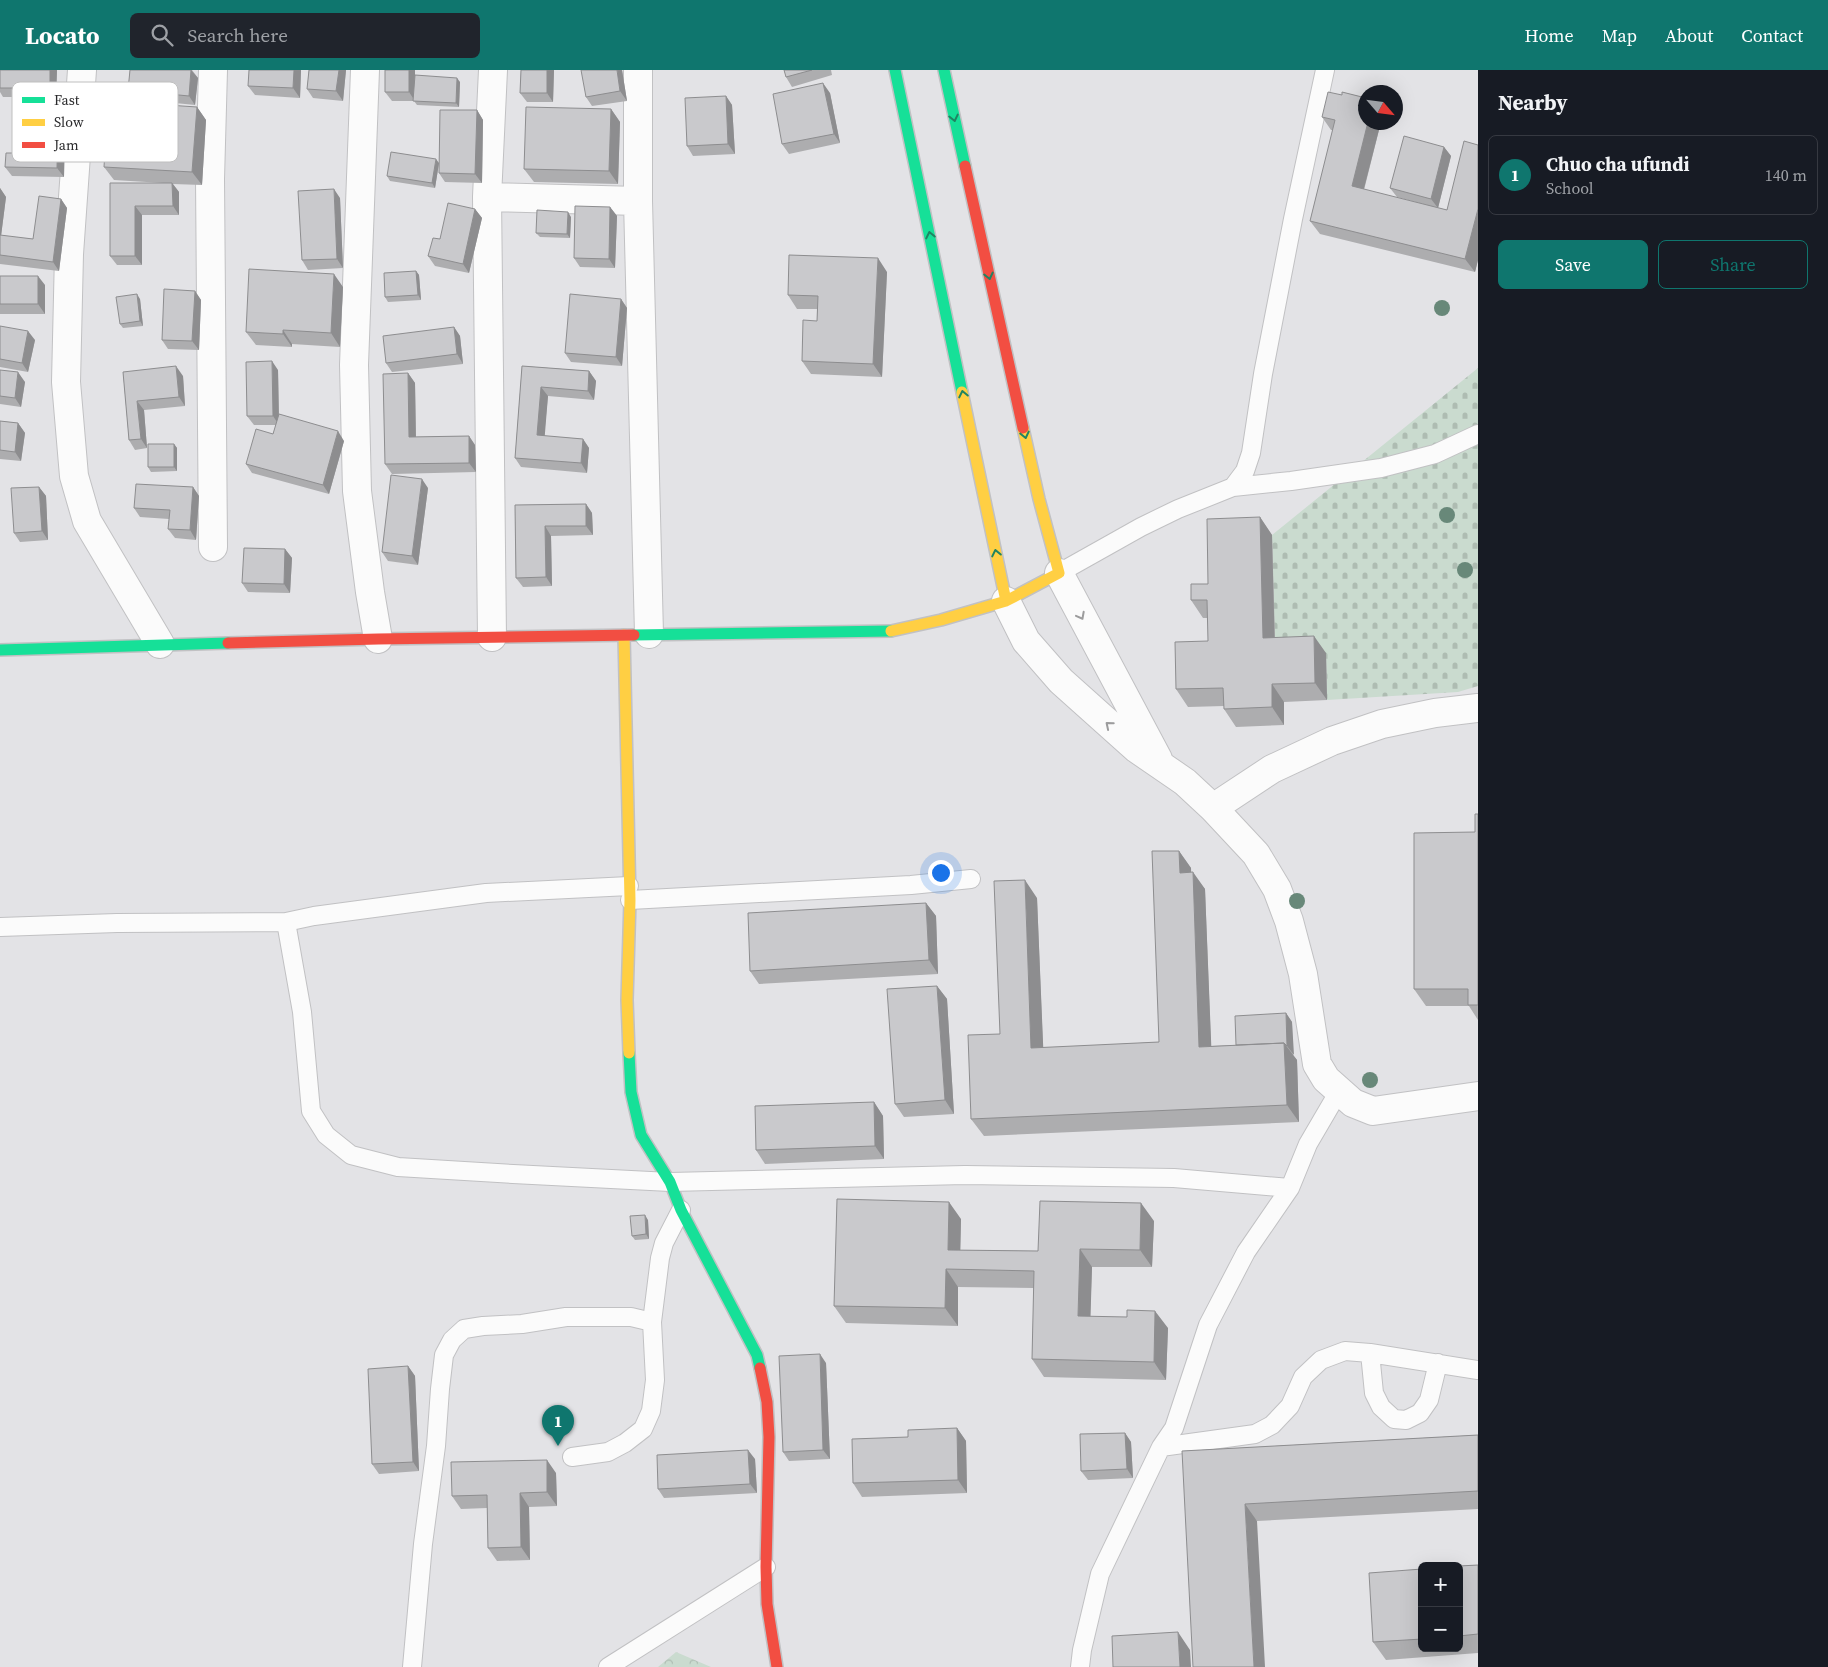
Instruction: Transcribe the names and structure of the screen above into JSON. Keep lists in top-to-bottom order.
{
  "legend": ["Fast", "Slow", "Jam"],
  "north": "bottom right",
  "page": {
    "header": "Locato",
    "search": "Search here",
    "nav": [
      "Home",
      "Map",
      "About",
      "Contact"
    ],
    "heading": "Nearby",
    "list": [
      {
        "mark": "1",
        "name": "Chuo cha ufundi",
        "note": "School",
        "value": "140 m"
      }
    ],
    "buttons": ["Save", "Share"],
    "pins": "1",
    "map_buttons": ["+", "−"]
  }
}
